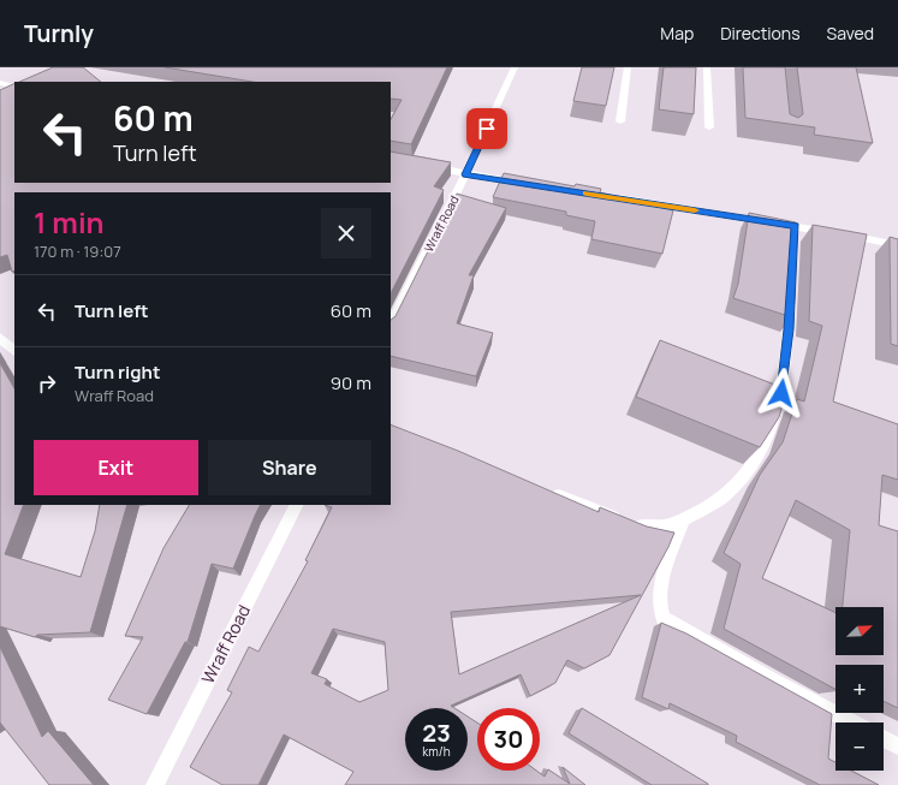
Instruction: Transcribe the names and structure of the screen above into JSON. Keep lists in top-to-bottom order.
{
  "streets": {
    "street": ["Wraff Road"]
  },
  "north": "top right",
  "page": {
    "header": "Turnly",
    "nav": ["Map", "Directions", "Saved"],
    "turn": ["60 m", "Turn left"],
    "heading": ["1 min", "170 m · 19:07"],
    "list": [
      {
        "name": "Turn left",
        "value": "60 m"
      },
      {
        "name": "Turn right",
        "note": "Wraff Road",
        "value": "90 m"
      }
    ],
    "buttons": ["Exit", "Share"],
    "map_buttons": ["+", "−"],
    "speed": "23 km/h",
    "limit": "30"
  }
}
